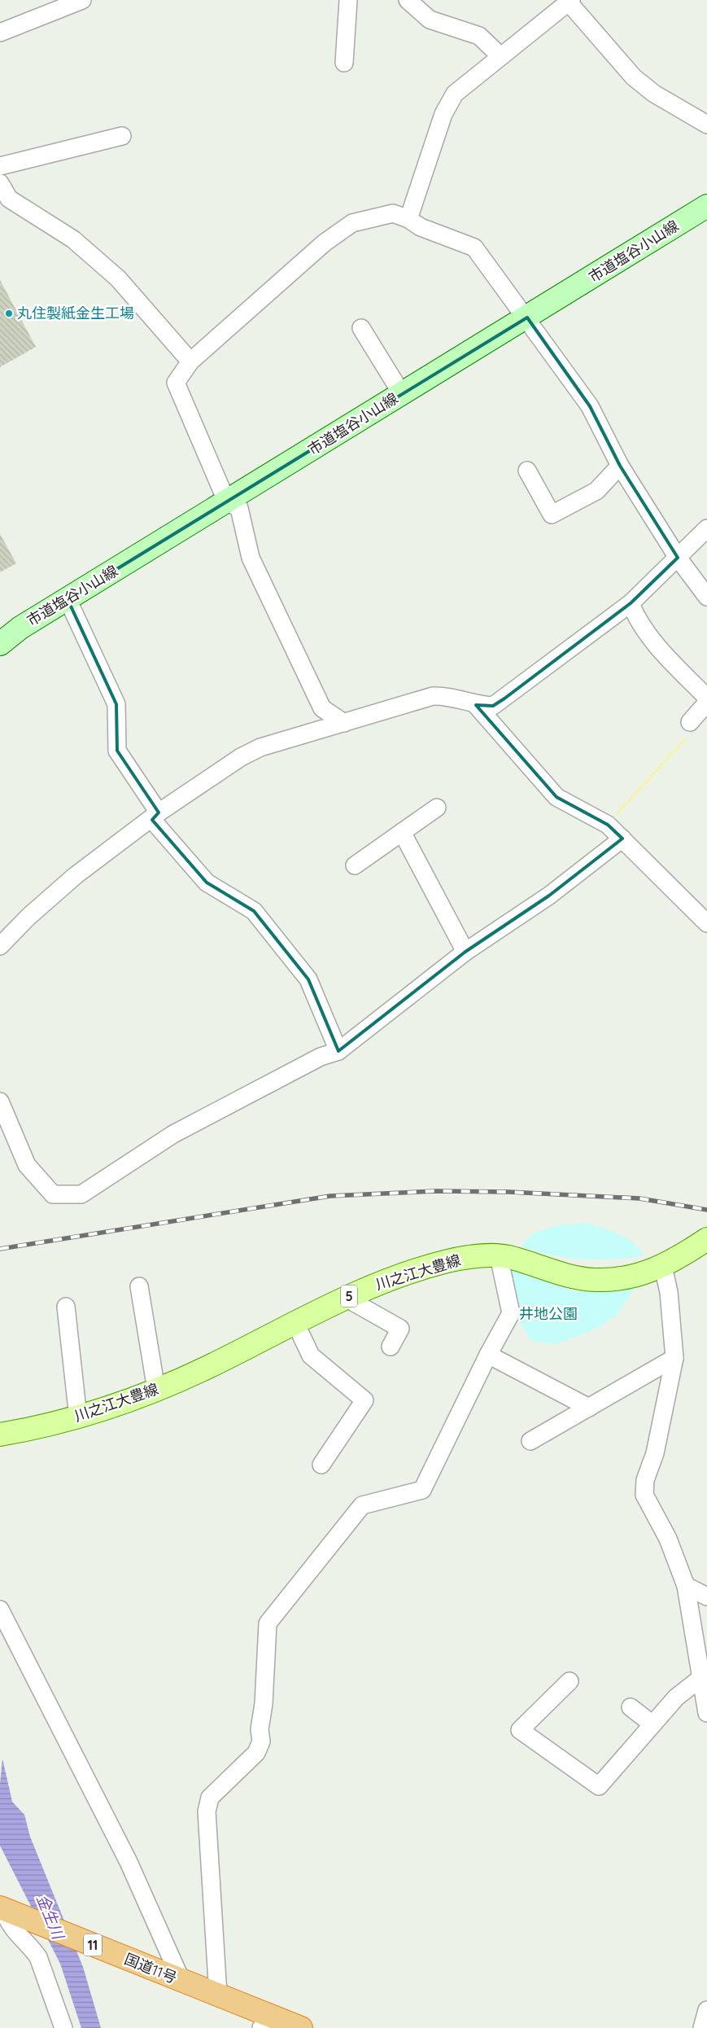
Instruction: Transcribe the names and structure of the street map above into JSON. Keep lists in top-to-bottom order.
{
  "streets": {
    "highway": ["11", "国道11号"],
    "main road": ["川之江大豊線", "5"],
    "street": ["市道塩谷小山線"]
  },
  "water": ["金生川"],
  "parks": ["井地公園"],
  "places": ["丸住製紙金生工場"]
}
